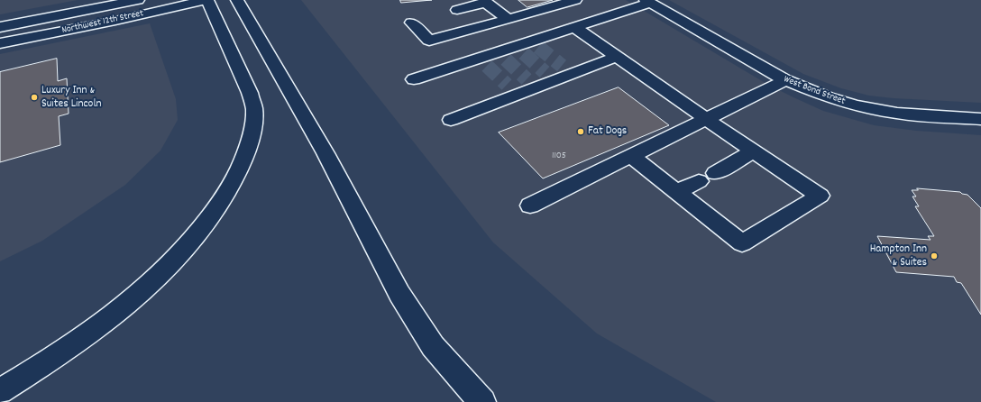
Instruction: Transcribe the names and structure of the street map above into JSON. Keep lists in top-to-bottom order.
{
  "streets": {
    "main road": ["Northwest 12th Street", "West Bond Street"]
  },
  "places": ["Luxury Inn & Suites Lincoln", "Fat Dogs", "Hampton Inn & Suites"],
  "house_numbers": ["1105"]
}
